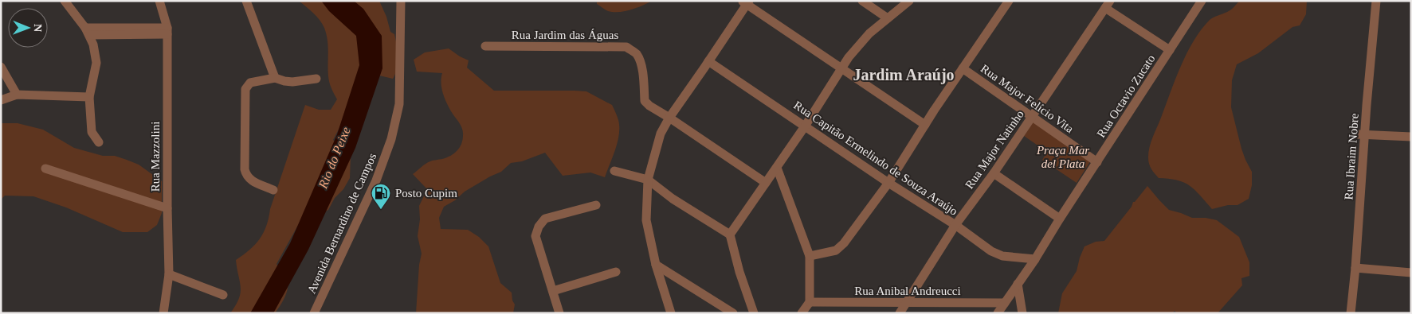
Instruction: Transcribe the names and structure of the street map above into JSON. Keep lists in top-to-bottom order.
{
  "streets": {
    "street": [
      "Rua Jardim das Águas",
      "Rua Octavio Zucato",
      "Rua Major Felício Vita",
      "Rua Major Natinho",
      "Rua Mazzolini",
      "Rua Ibraim Nobre",
      "Rua Capitão Ermelindo de Souza Araújo",
      "Avenida Bernardino de Campos",
      "Rua Anibal Andreucci"
    ]
  },
  "crossings": [
    ["Rua Octavio Zucato", "Rua Major Felício Vita"],
    ["Rua Octavio Zucato", "Rua Capitão Ermelindo de Souza Araújo"],
    ["Rua Octavio Zucato", "Rua Anibal Andreucci"],
    ["Rua Major Felício Vita", "Rua Major Natinho"],
    ["Rua Major Natinho", "Rua Capitão Ermelindo de Souza Araújo"],
    ["Rua Major Natinho", "Rua Anibal Andreucci"]
  ],
  "districts": ["Jardim Araújo"],
  "water": ["Rio do Peixe"],
  "parks": ["Praça Mar del Plata"],
  "places": {
    "fuel station": ["Posto Cupim"]
  },
  "north": "right"
}
